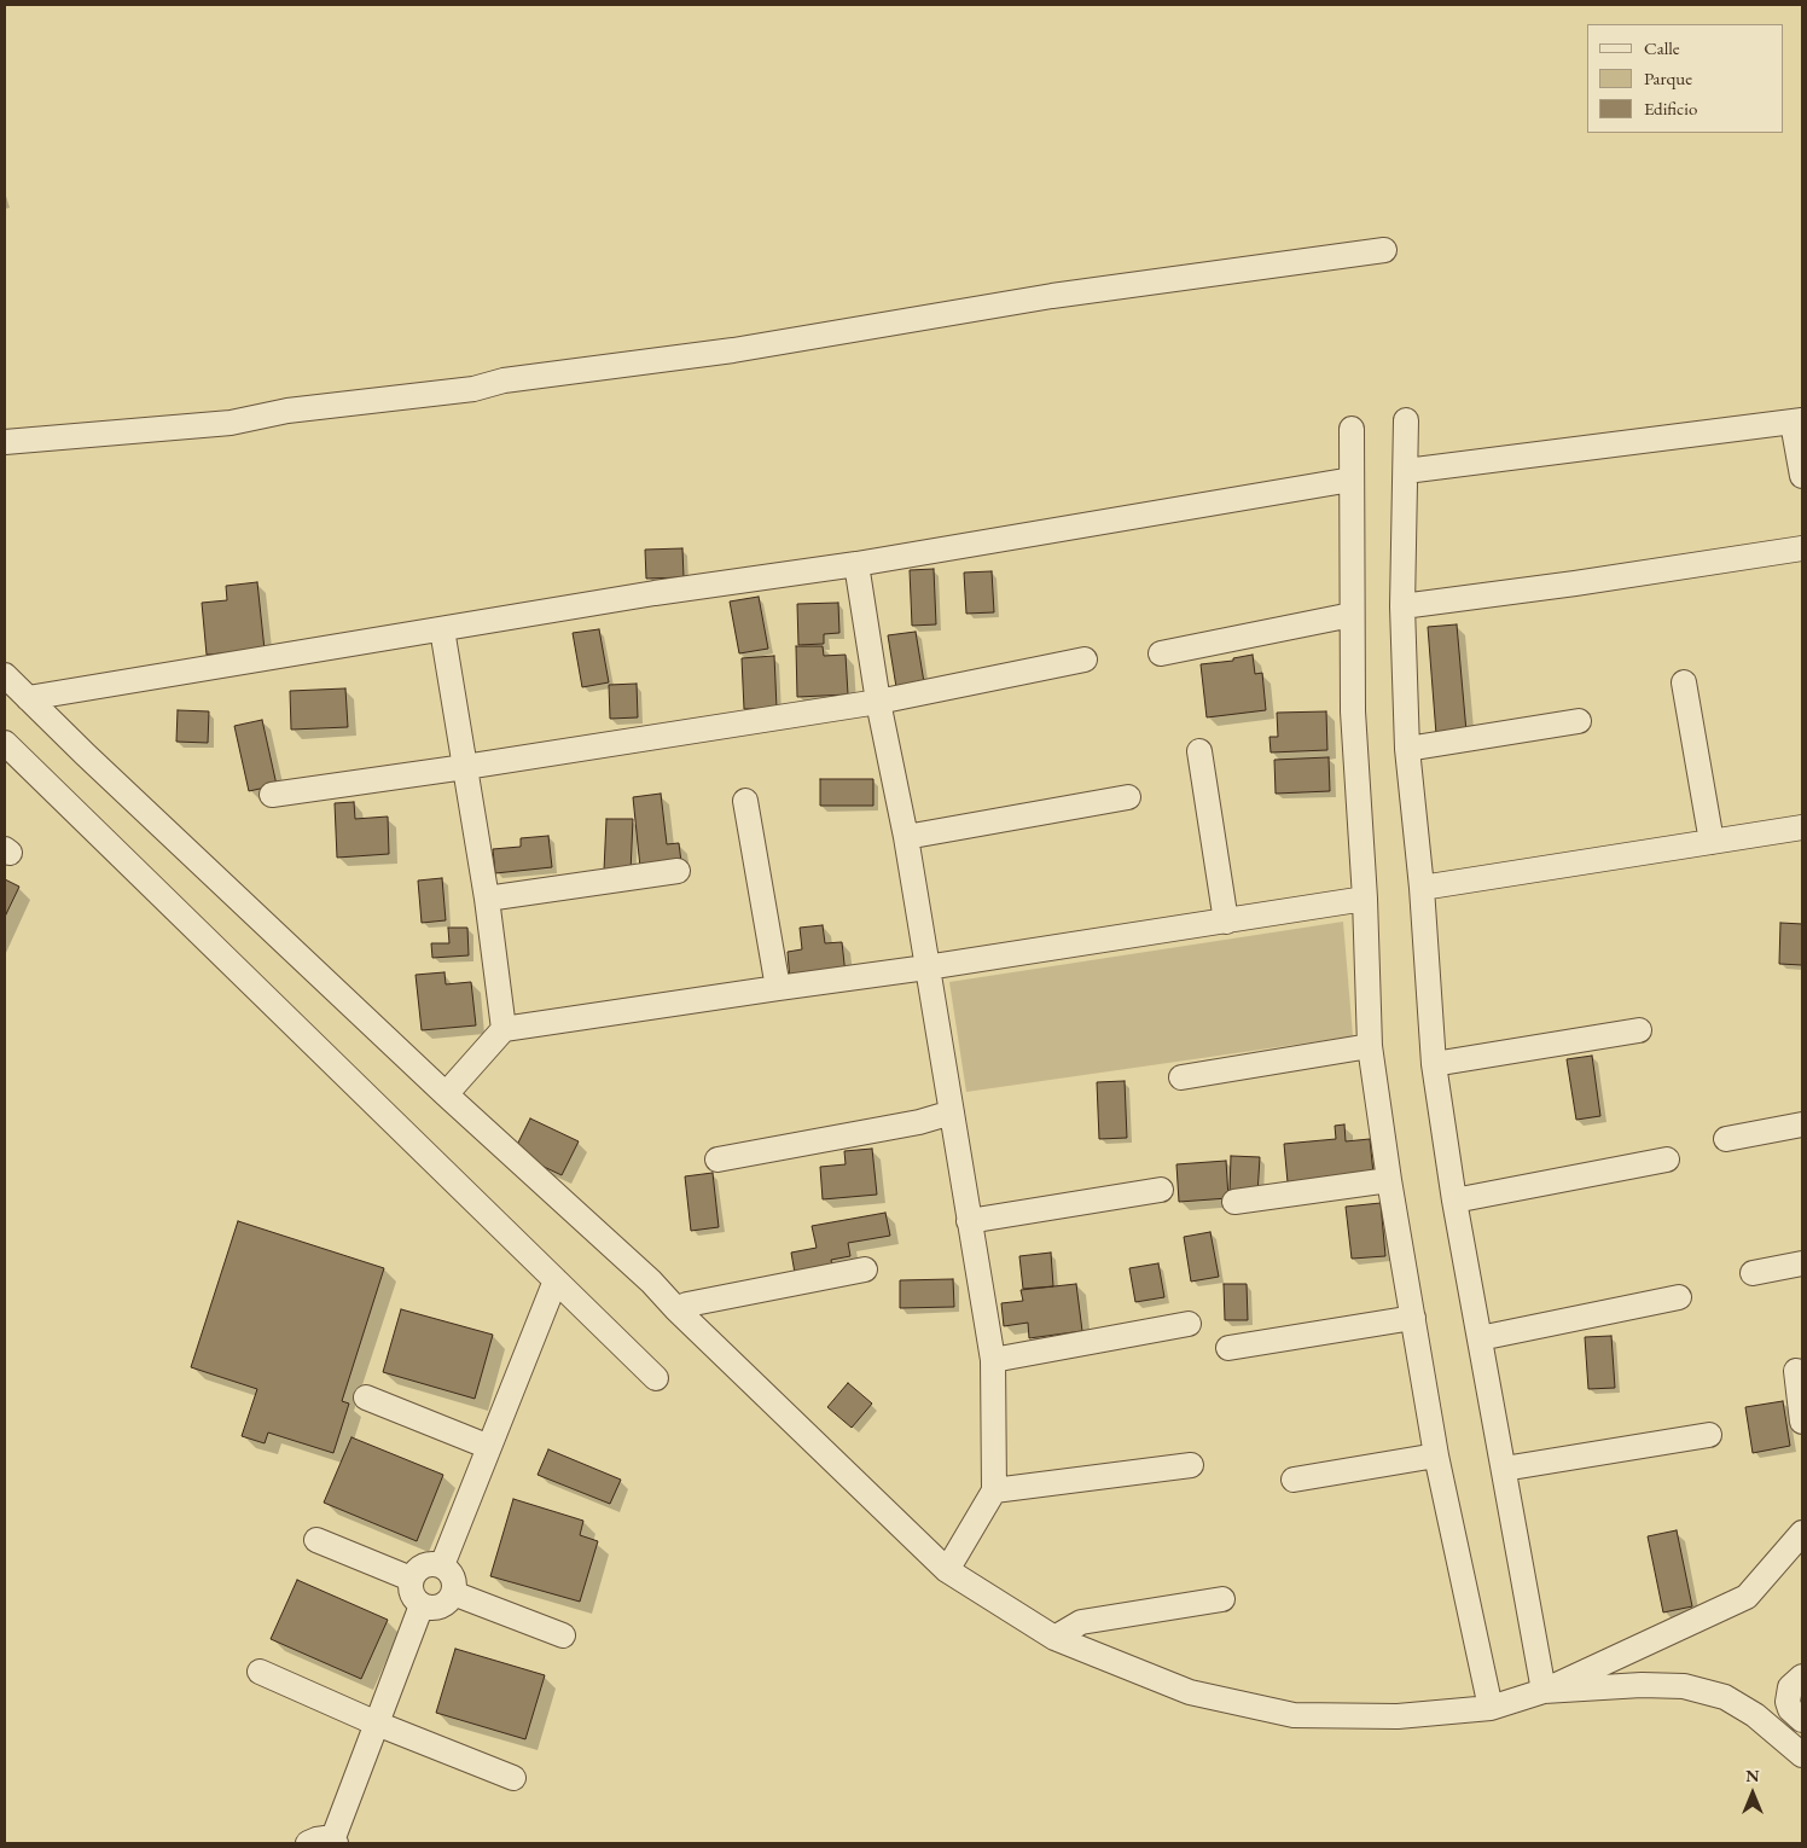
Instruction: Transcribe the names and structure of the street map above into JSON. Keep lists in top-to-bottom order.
{
  "legend": ["Calle", "Parque", "Edificio"],
  "north": "top"
}
